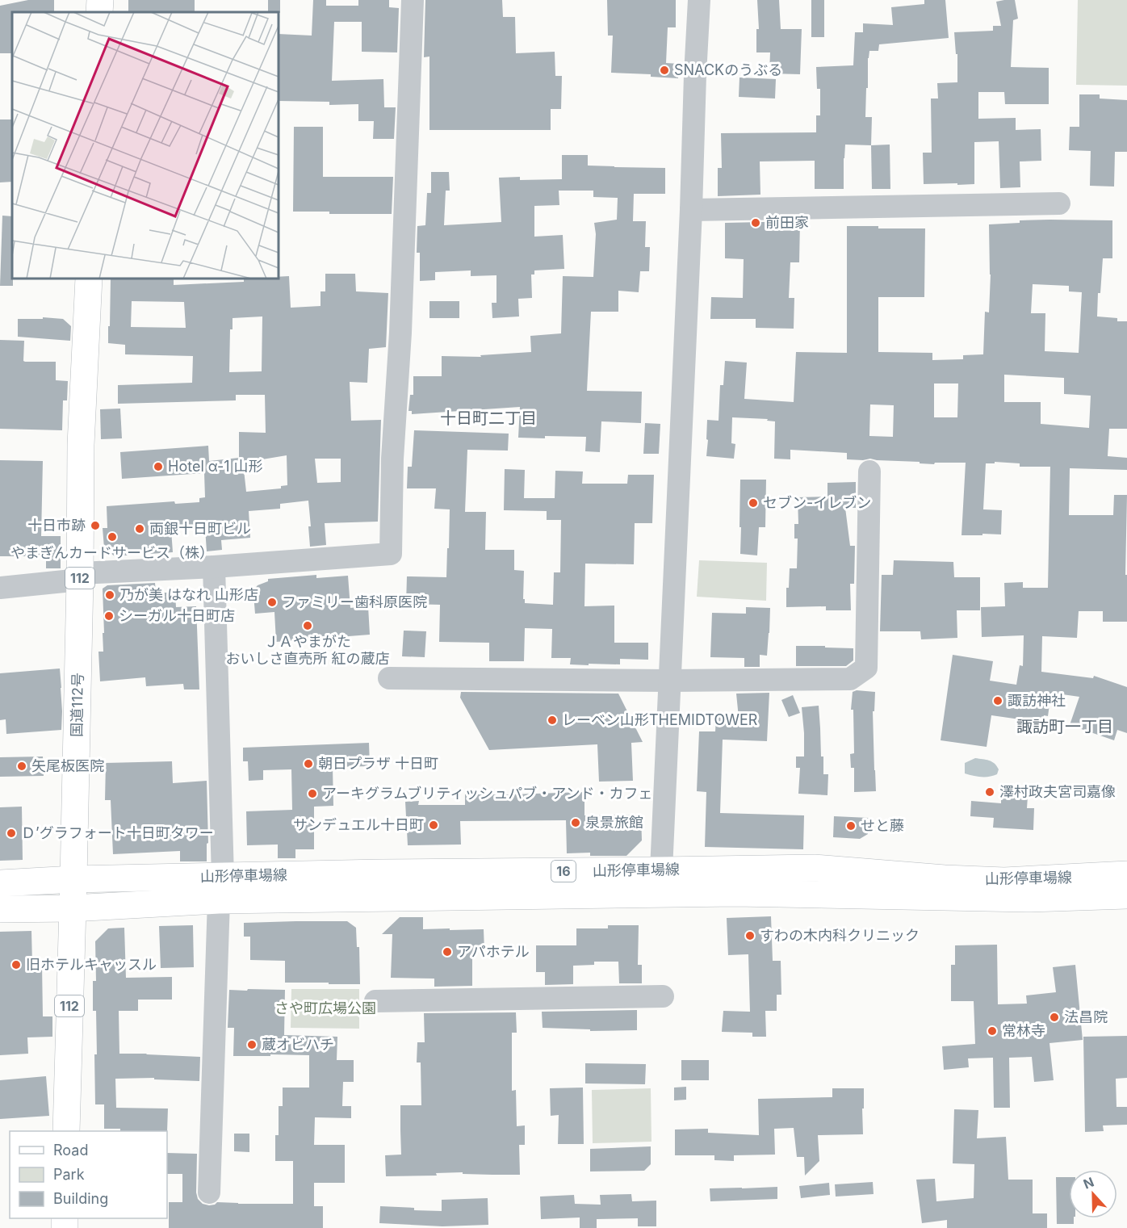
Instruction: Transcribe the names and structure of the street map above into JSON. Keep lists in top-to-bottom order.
{
  "streets": {
    "main road": [
      "112",
      "国道112号",
      "山形停車場線",
      "16"
    ]
  },
  "crossings": [
    ["国道112号", "山形停車場線"]
  ],
  "districts": ["十日町二丁目", "諏訪町一丁目"],
  "parks": ["さや町広場公園"],
  "places": [
    "SNACKのうぶる",
    "前田家",
    "Hotel α-1 山形",
    "セブン-イレブン",
    "十日市跡",
    "両銀十日町ビル",
    "やまぎんカードサービス（株）",
    "乃が美 はなれ 山形店",
    "ファミリー歯科原医院",
    "シーガル十日町店",
    "ＪＡやまがた おいしさ直売所 紅の蔵店",
    "諏訪神社",
    "レーベン山形THEMIDTOWER",
    "朝日プラザ 十日町",
    "矢尾板医院",
    "澤村政夫宮司嘉像",
    "アーキグラムブリティッシュパブ・アンド・カフェ",
    "泉景旅館",
    "サンデュエル十日町",
    "せと藤",
    "Ｄ’グラフォート十日町タワー",
    "すわの木内科クリニック",
    "アパホテル",
    "旧ホテルキャッスル",
    "法昌院",
    "常林寺",
    "蔵オビハチ"
  ],
  "legend": ["Road", "Park", "Building"],
  "north": "top"
}
